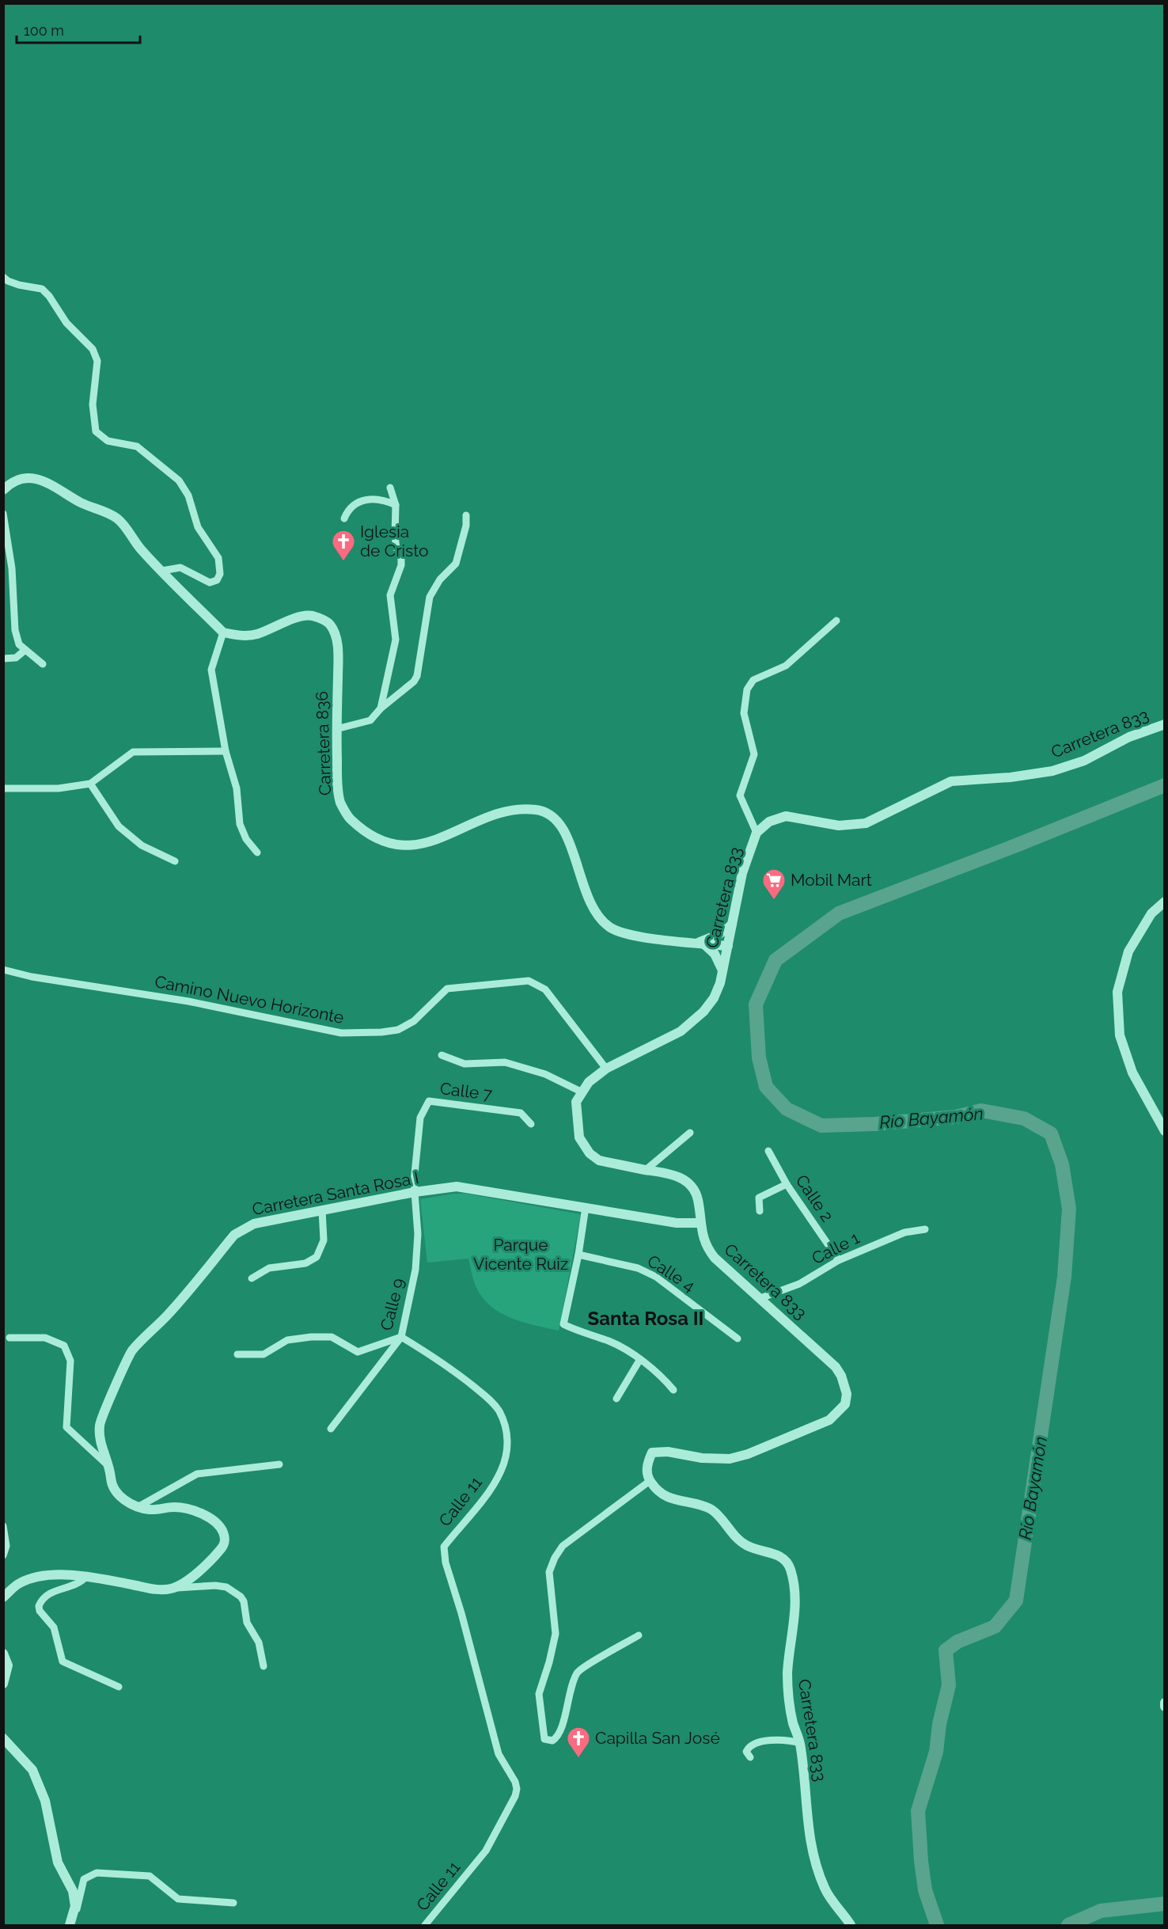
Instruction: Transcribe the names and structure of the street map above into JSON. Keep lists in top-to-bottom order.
{
  "streets": {
    "street": [
      "Carretera 833",
      "Carretera 836",
      "Camino Nuevo Horizonte",
      "Calle 7",
      "Carretera Santa Rosa I",
      "Calle 2",
      "Calle 1",
      "Calle 4",
      "Calle 9",
      "Calle 11"
    ]
  },
  "crossings": [
    ["Carretera 833", "Carretera 836"],
    ["Carretera 833", "Camino Nuevo Horizonte"],
    ["Carretera 833", "Carretera Santa Rosa I"],
    ["Carretera 833", "Calle 1"],
    ["Calle 7", "Carretera Santa Rosa I"],
    ["Calle 7", "Calle 9"],
    ["Carretera Santa Rosa I", "Calle 9"],
    ["Calle 2", "Calle 1"],
    ["Calle 9", "Calle 11"]
  ],
  "districts": ["Santa Rosa II"],
  "water": ["Río Bayamón"],
  "parks": ["Parque Vicente Ruiz"],
  "places": {
    "church": ["Iglesia de Cristo", "Capilla San José"],
    "supermarket": ["Mobil Mart"]
  },
  "scale_bar": "100 m"
}
